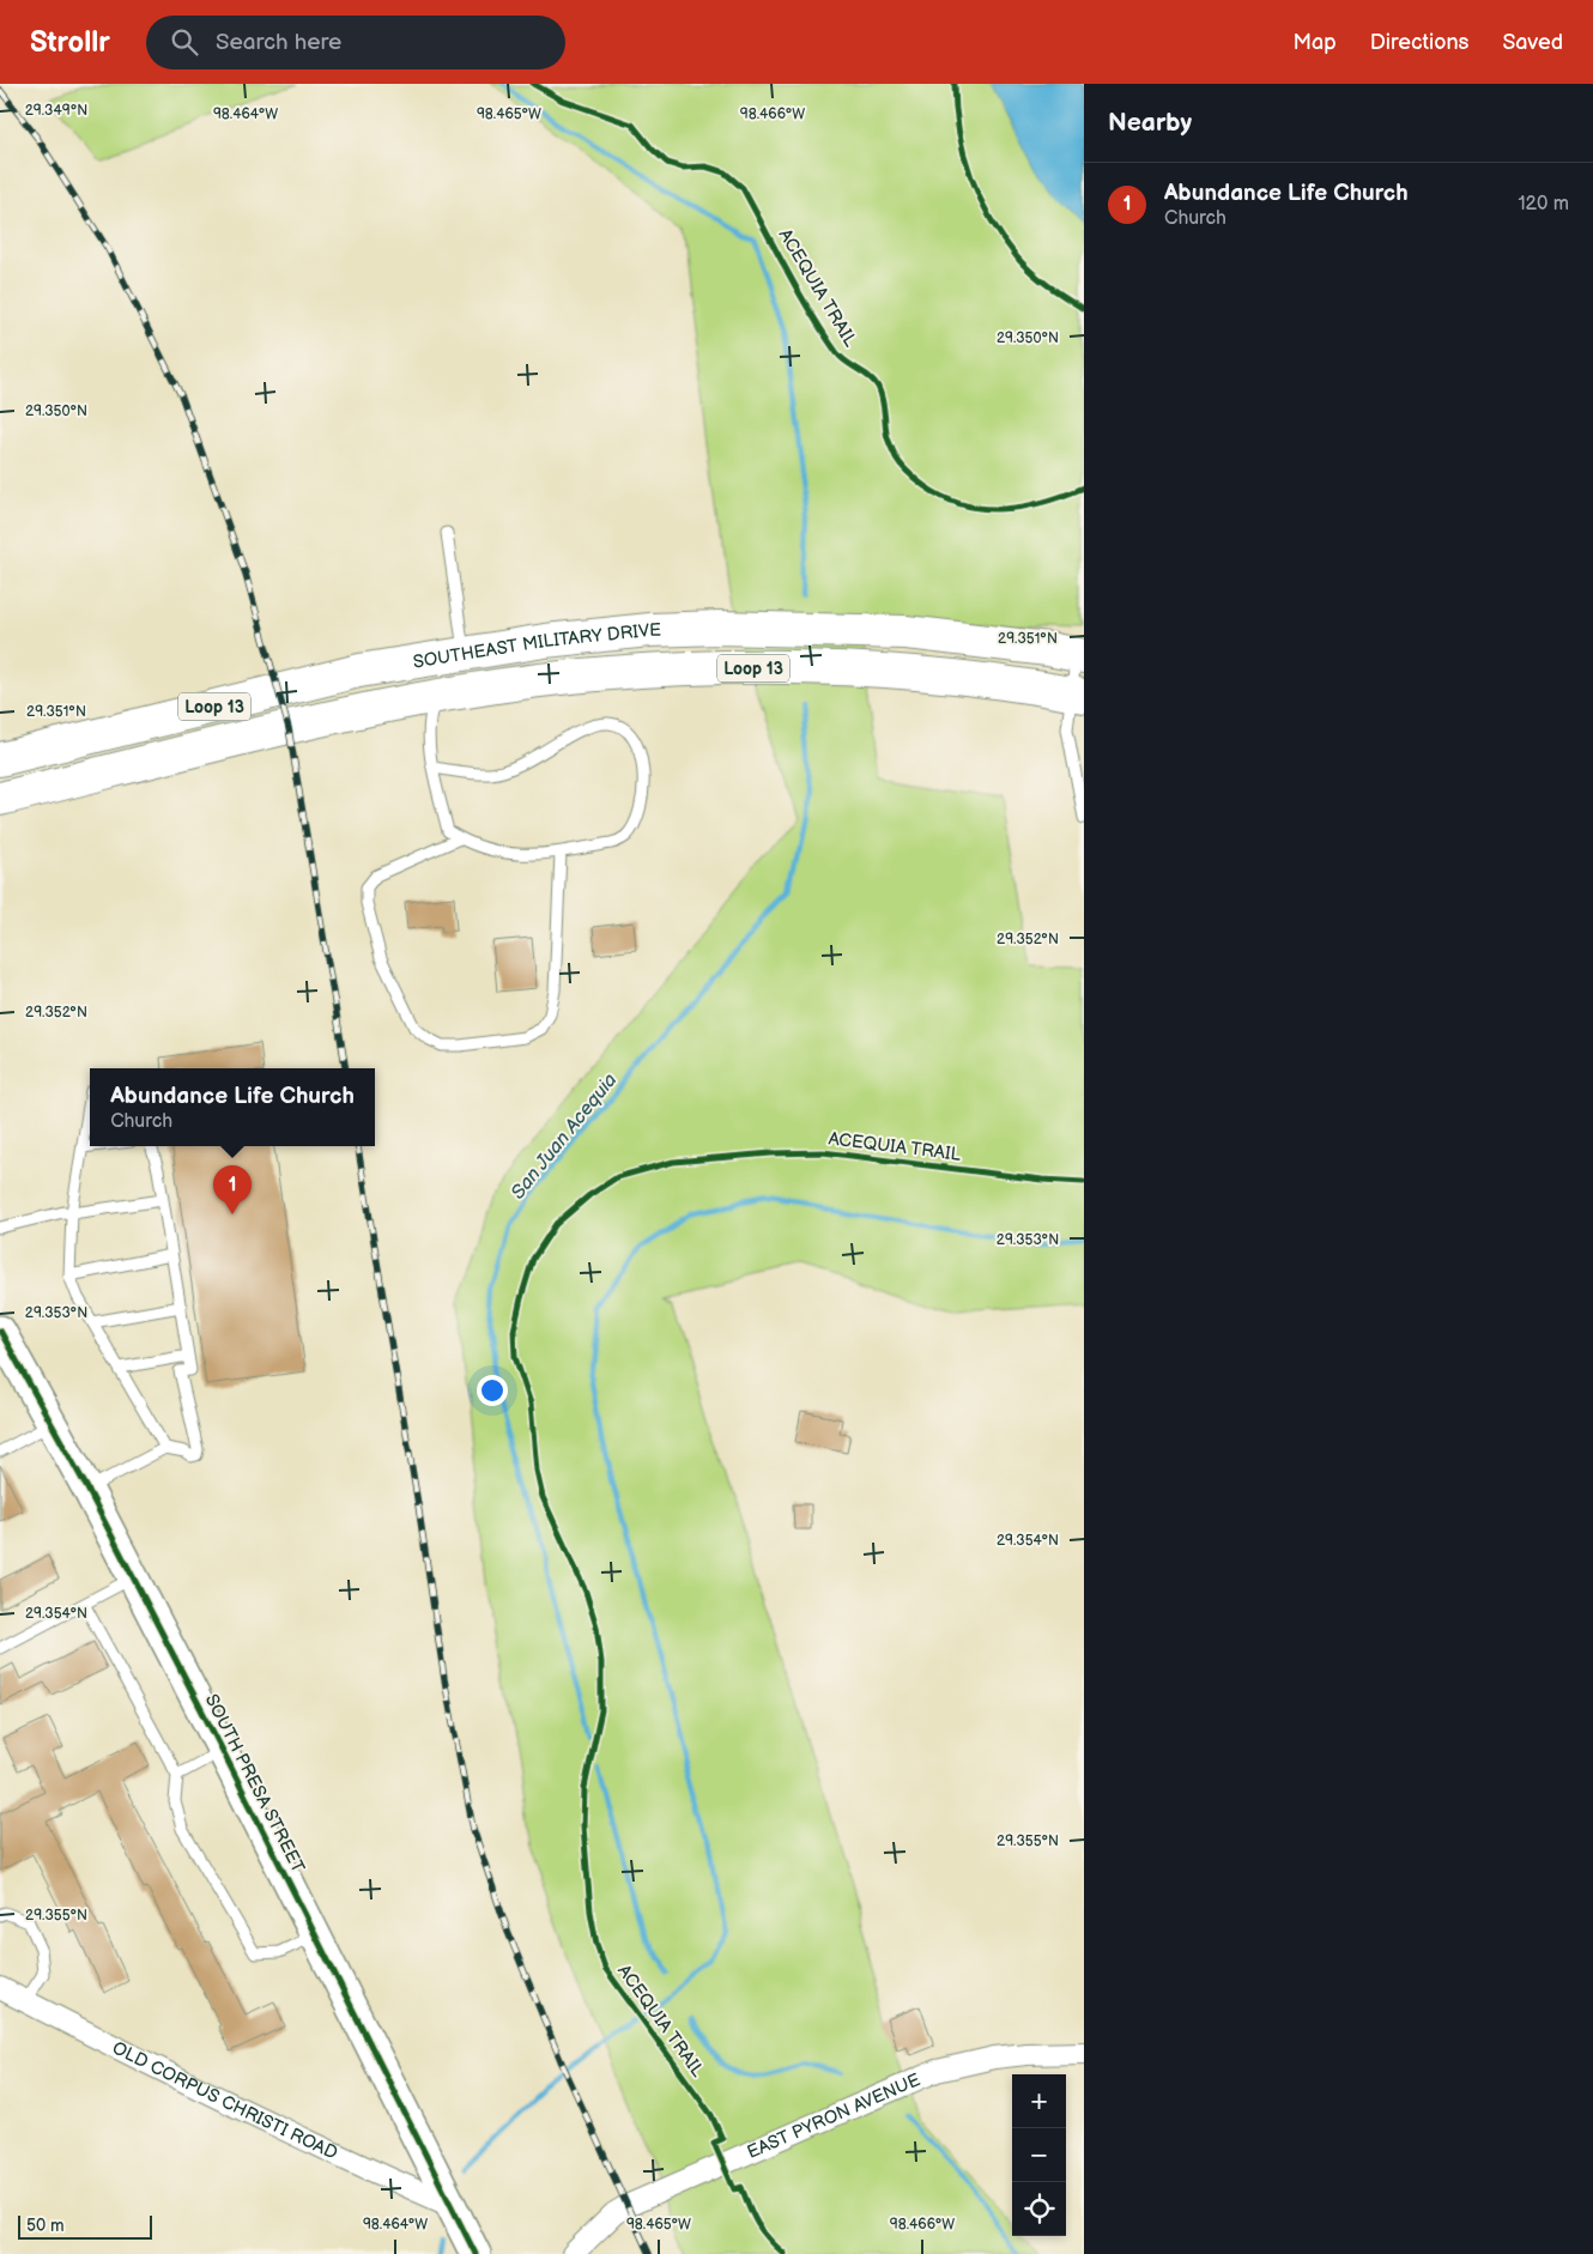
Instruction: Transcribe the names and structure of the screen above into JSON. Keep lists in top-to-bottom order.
{
  "streets": {
    "main road": ["SOUTHEAST MILITARY DRIVE", "Loop 13", "SOUTH PRESA STREET"],
    "street": ["OLD CORPUS CHRISTI ROAD", "EAST PYRON AVENUE"],
    "cycle path": ["ACEQUIA TRAIL"]
  },
  "crossings": [
    ["SOUTH PRESA STREET", "OLD CORPUS CHRISTI ROAD"]
  ],
  "water": ["San Juan Acequia"],
  "scale_bar": "50 m",
  "page": {
    "header": "Strollr",
    "search": "Search here",
    "nav": ["Map", "Directions", "Saved"],
    "heading": "Nearby",
    "list": [
      {
        "mark": "1",
        "name": "Abundance Life Church",
        "note": "Church",
        "value": "120 m"
      }
    ],
    "popup": ["Abundance Life Church", "Church"],
    "pins": "1",
    "map_buttons": ["+", "−"],
    "scale": "50 m"
  },
  "coordinates": [
    "29.349°N",
    "98.464°W",
    "98.465°W",
    "98.466°W",
    "29.350°N",
    "29.351°N",
    "29.352°N",
    "29.353°N",
    "29.354°N",
    "29.355°N"
  ]
}
